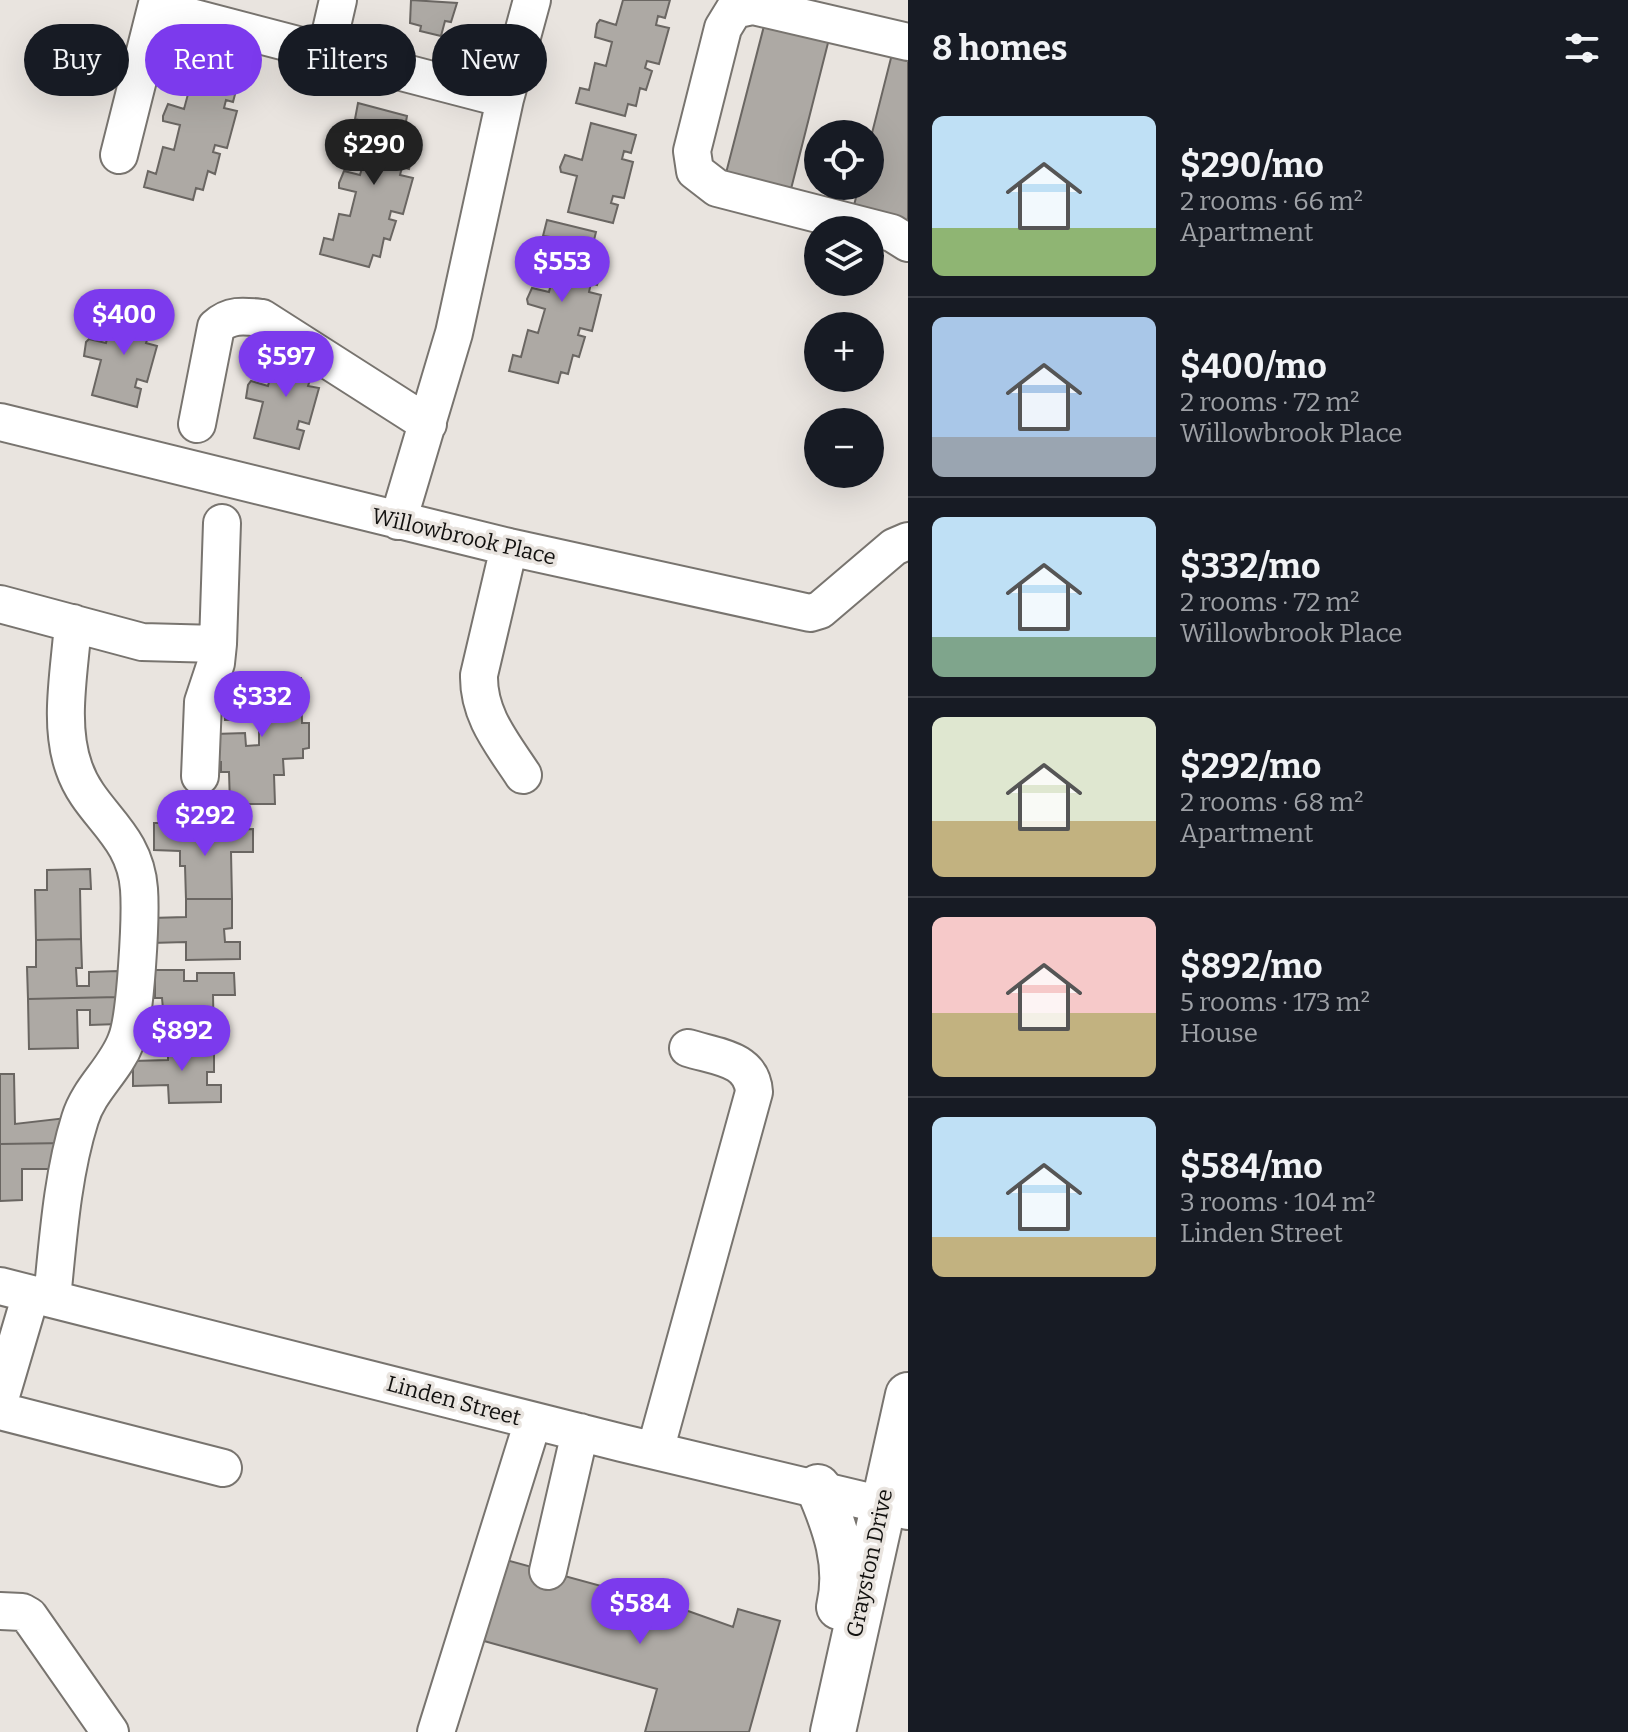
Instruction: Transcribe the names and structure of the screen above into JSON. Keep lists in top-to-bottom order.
{
  "streets": {
    "main road": ["Grayston Drive"],
    "street": ["Willowbrook Place", "Linden Street"]
  },
  "crossings": [
    ["Linden Street", "Grayston Drive"]
  ],
  "page": {
    "heading": "8 homes",
    "chip": [
      "Buy",
      "Rent",
      "Filters",
      "New"
    ],
    "list": [
      {
        "name": "$290/mo",
        "note": "2 rooms · 66 m² · Apartment"
      },
      {
        "name": "$400/mo",
        "note": "2 rooms · 72 m² · Willowbrook Place"
      },
      {
        "name": "$332/mo",
        "note": "2 rooms · 72 m² · Willowbrook Place"
      },
      {
        "name": "$292/mo",
        "note": "2 rooms · 68 m² · Apartment"
      },
      {
        "name": "$892/mo",
        "note": "5 rooms · 173 m² · House"
      },
      {
        "name": "$584/mo",
        "note": "3 rooms · 104 m² · Linden Street"
      }
    ],
    "price": [
      "$290",
      "$553",
      "$400",
      "$597",
      "$332",
      "$292",
      "$892",
      "$584"
    ],
    "map_buttons": ["+", "−"]
  }
}
